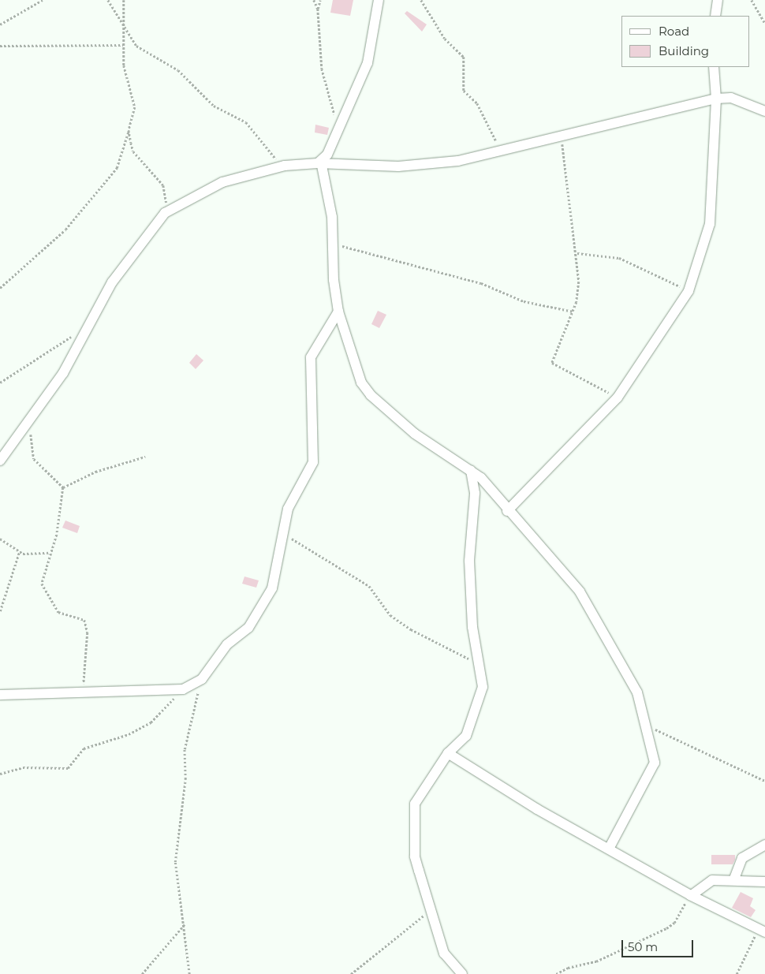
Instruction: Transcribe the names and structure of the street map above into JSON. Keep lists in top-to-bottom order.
{
  "legend": ["Road", "Building"],
  "scale_bar": "50 m"
}
